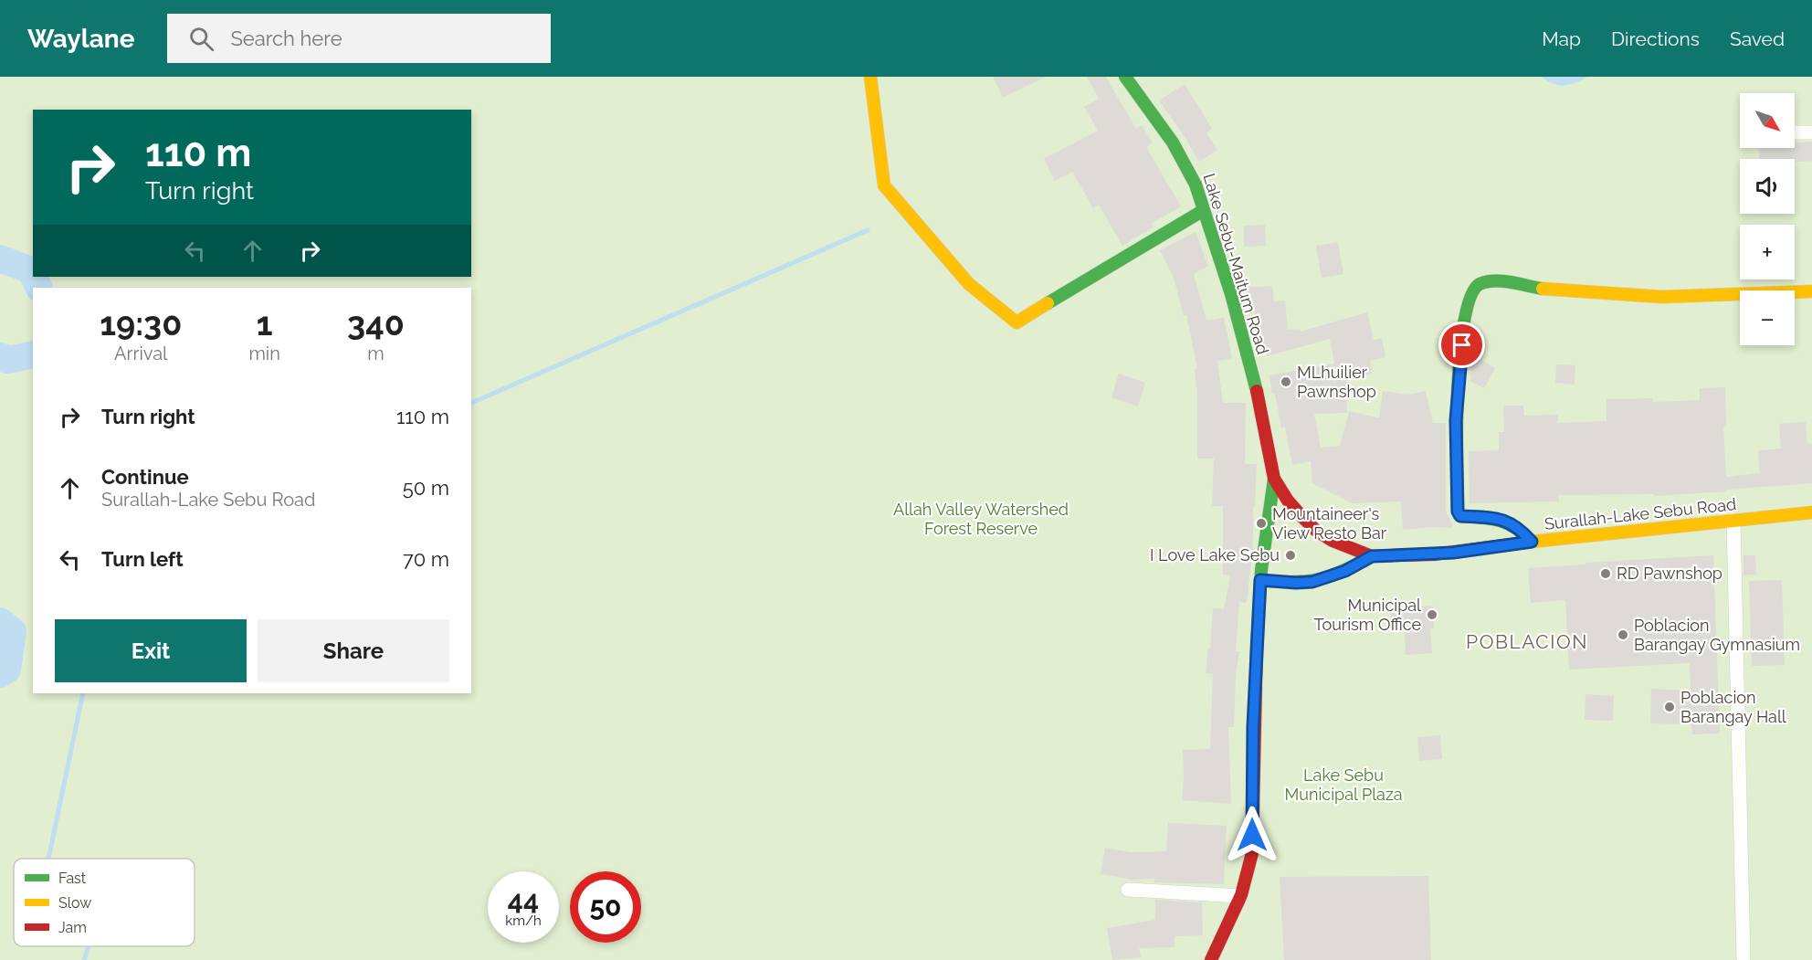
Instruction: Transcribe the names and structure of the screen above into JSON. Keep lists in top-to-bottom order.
{
  "streets": {
    "main road": ["Lake Sebu-Maitum Road", "Surallah-Lake Sebu Road"]
  },
  "crossings": [
    ["Lake Sebu-Maitum Road", "Surallah-Lake Sebu Road"]
  ],
  "districts": ["POBLACION"],
  "parks": ["Allah Valley Watershed Forest Reserve", "Lake Sebu Municipal Plaza"],
  "places": [
    "MLhuilier Pawnshop",
    "Mountaineer's View Resto Bar",
    "I Love Lake Sebu",
    "RD Pawnshop",
    "Municipal Tourism Office",
    "Poblacion Barangay Gymnasium",
    "Poblacion Barangay Hall"
  ],
  "legend": ["Fast", "Slow", "Jam"],
  "north": "bottom right",
  "page": {
    "header": "Waylane",
    "search": "Search here",
    "nav": ["Map", "Directions", "Saved"],
    "map_buttons": ["+", "−"],
    "turn": ["110 m", "Turn right"],
    "eta": [
      "19:30",
      "Arrival",
      "1",
      "min",
      "340",
      "m"
    ],
    "list": [
      {
        "name": "Turn right",
        "value": "110 m"
      },
      {
        "name": "Continue",
        "note": "Surallah-Lake Sebu Road",
        "value": "50 m"
      },
      {
        "name": "Turn left",
        "value": "70 m"
      }
    ],
    "buttons": ["Exit", "Share"],
    "speed": "44 km/h",
    "limit": "50"
  }
}
